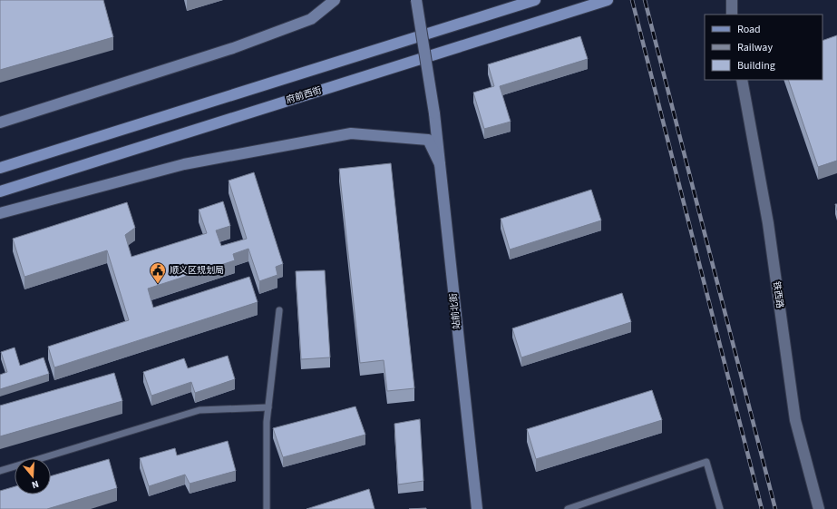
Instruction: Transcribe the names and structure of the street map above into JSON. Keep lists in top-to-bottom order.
{
  "streets": {
    "main road": ["府前西街", "站前北街"],
    "street": ["铁西路"]
  },
  "places": {
    "public building": ["顺义区规划局"]
  },
  "legend": ["Road", "Railway", "Building"],
  "north": "bottom"
}
